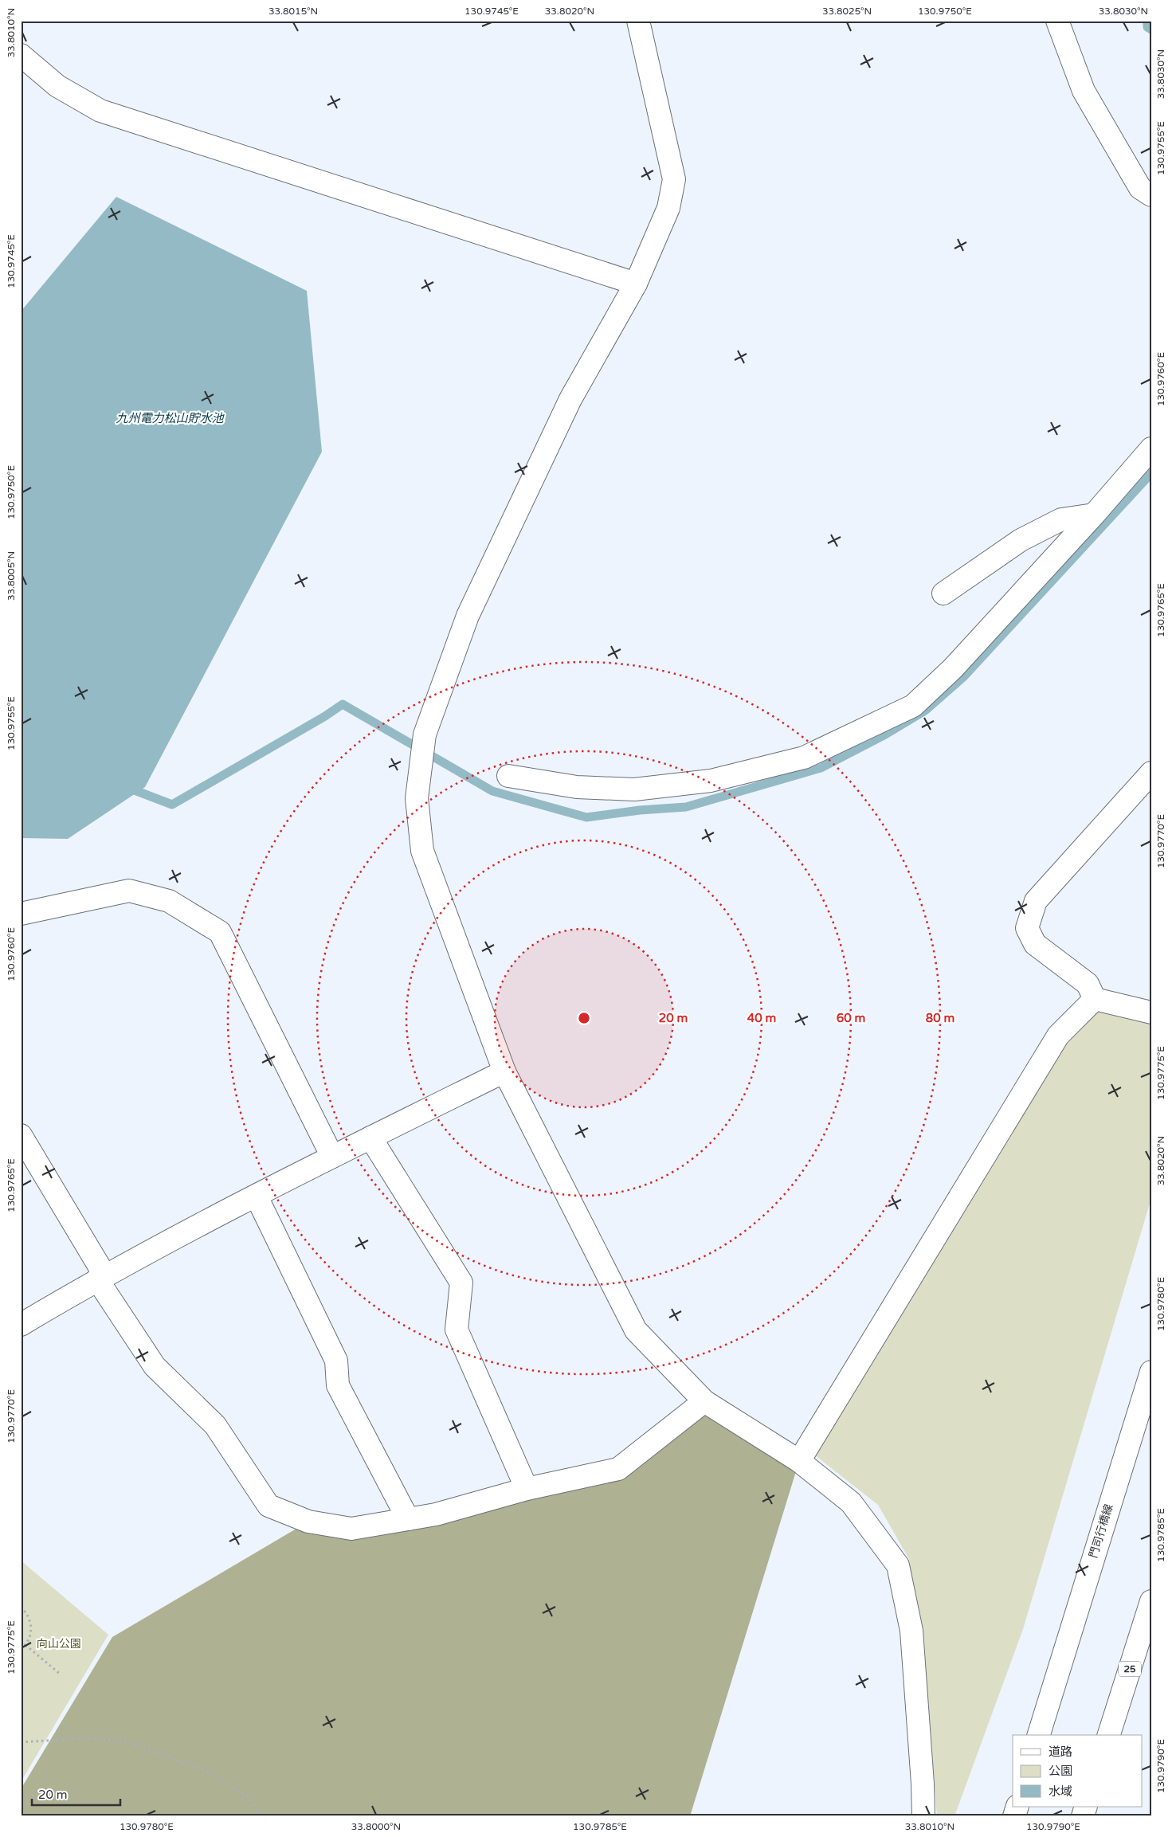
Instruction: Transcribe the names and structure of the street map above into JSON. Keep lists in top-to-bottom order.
{
  "streets": {
    "street": ["門司行橋線", "25"]
  },
  "water": ["九州電力松山貯水池"],
  "parks": ["向山公園"],
  "legend": ["道路", "公園", "水域"],
  "scale_bar": "20 m",
  "coordinates": [
    "33.8015°N",
    "130.9745°E",
    "33.8020°N",
    "33.8025°N",
    "130.9750°E",
    "33.8030°N",
    "33.8010°N",
    "130.9755°E",
    "130.9760°E",
    "33.8005°N",
    "130.9765°E",
    "130.9770°E",
    "130.9775°E",
    "130.9780°E",
    "130.9785°E",
    "130.9790°E",
    "33.8000°N"
  ],
  "rings": [
    "20 m",
    "40 m",
    "60 m",
    "80 m"
  ]
}
